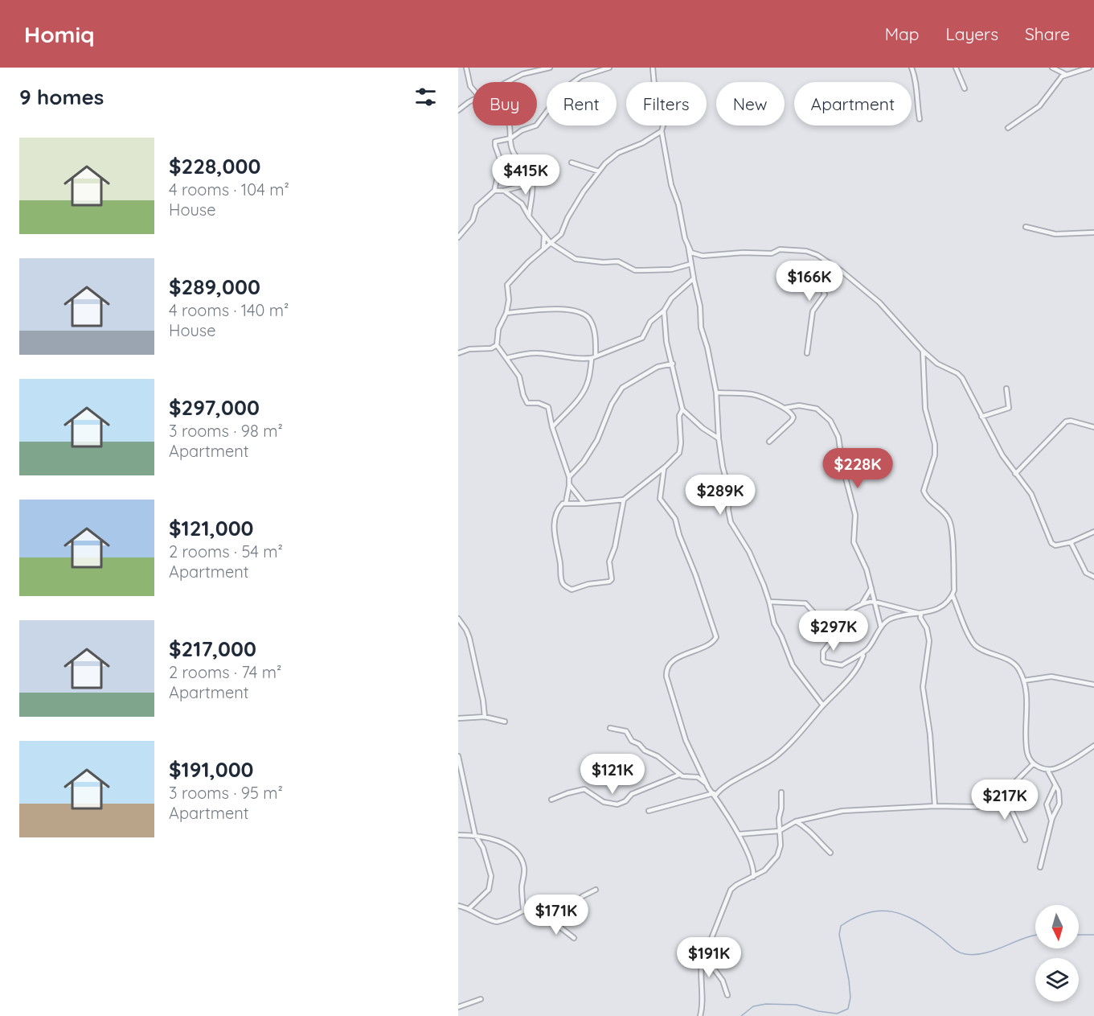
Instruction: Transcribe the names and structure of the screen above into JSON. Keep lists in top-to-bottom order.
{
  "north": "bottom",
  "page": {
    "header": "Homiq",
    "nav": ["Map", "Layers", "Share"],
    "heading": "9 homes",
    "chip": [
      "Buy",
      "Rent",
      "Filters",
      "New",
      "Apartment"
    ],
    "list": [
      {
        "name": "$228,000",
        "note": "4 rooms · 104 m² · House"
      },
      {
        "name": "$289,000",
        "note": "4 rooms · 140 m² · House"
      },
      {
        "name": "$297,000",
        "note": "3 rooms · 98 m² · Apartment"
      },
      {
        "name": "$121,000",
        "note": "2 rooms · 54 m² · Apartment"
      },
      {
        "name": "$217,000",
        "note": "2 rooms · 74 m² · Apartment"
      },
      {
        "name": "$191,000",
        "note": "3 rooms · 95 m² · Apartment"
      }
    ],
    "price": [
      "$415K",
      "$166K",
      "$228K",
      "$289K",
      "$297K",
      "$121K",
      "$217K",
      "$171K",
      "$191K"
    ]
  }
}
